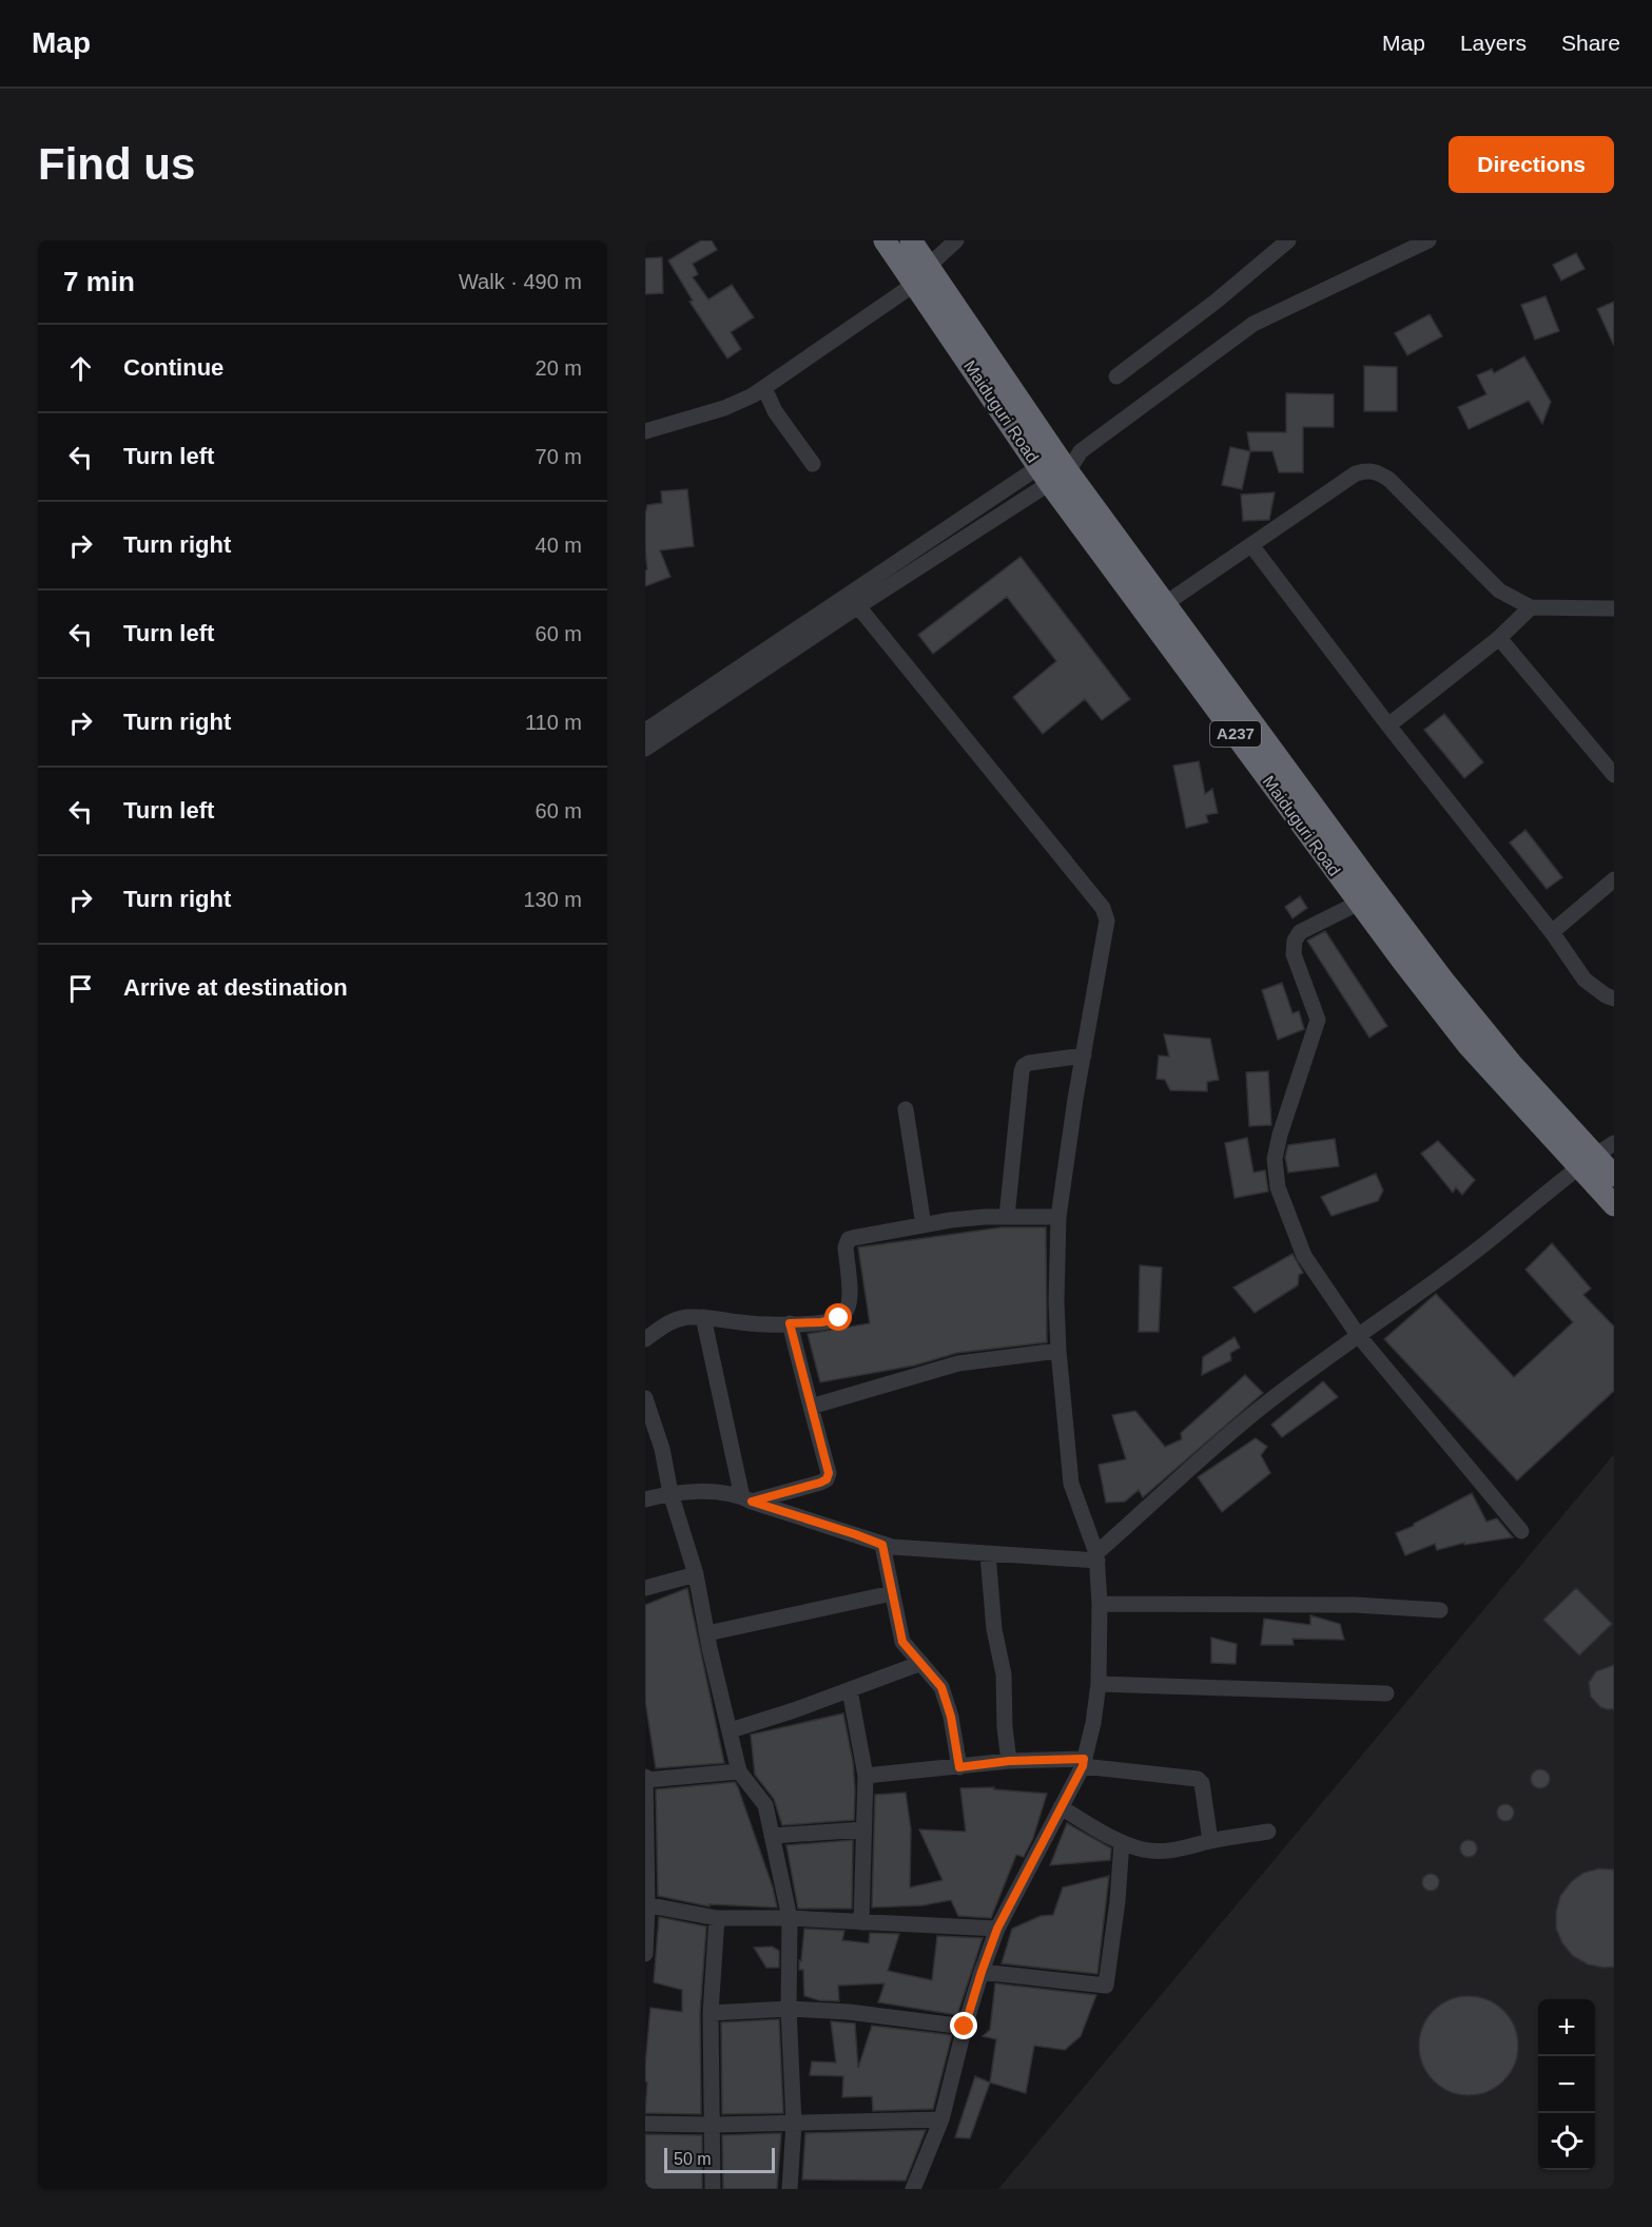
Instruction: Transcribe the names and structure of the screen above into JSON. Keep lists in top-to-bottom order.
{
  "streets": {
    "highway": ["Maiduguri Road", "A237"]
  },
  "scale_bar": "50 m",
  "page": {
    "header": "Map",
    "nav": ["Map", "Layers", "Share"],
    "buttons": "Directions",
    "title": "Find us",
    "heading": ["7 min", "Walk · 490 m"],
    "list": [
      ["Continue", "20 m"],
      ["Turn left", "70 m"],
      ["Turn right", "40 m"],
      ["Turn left", "60 m"],
      ["Turn right", "110 m"],
      ["Turn left", "60 m"],
      ["Turn right", "130 m"],
      "Arrive at destination"
    ],
    "map_buttons": ["+", "−"],
    "scale": "50 m"
  }
}
